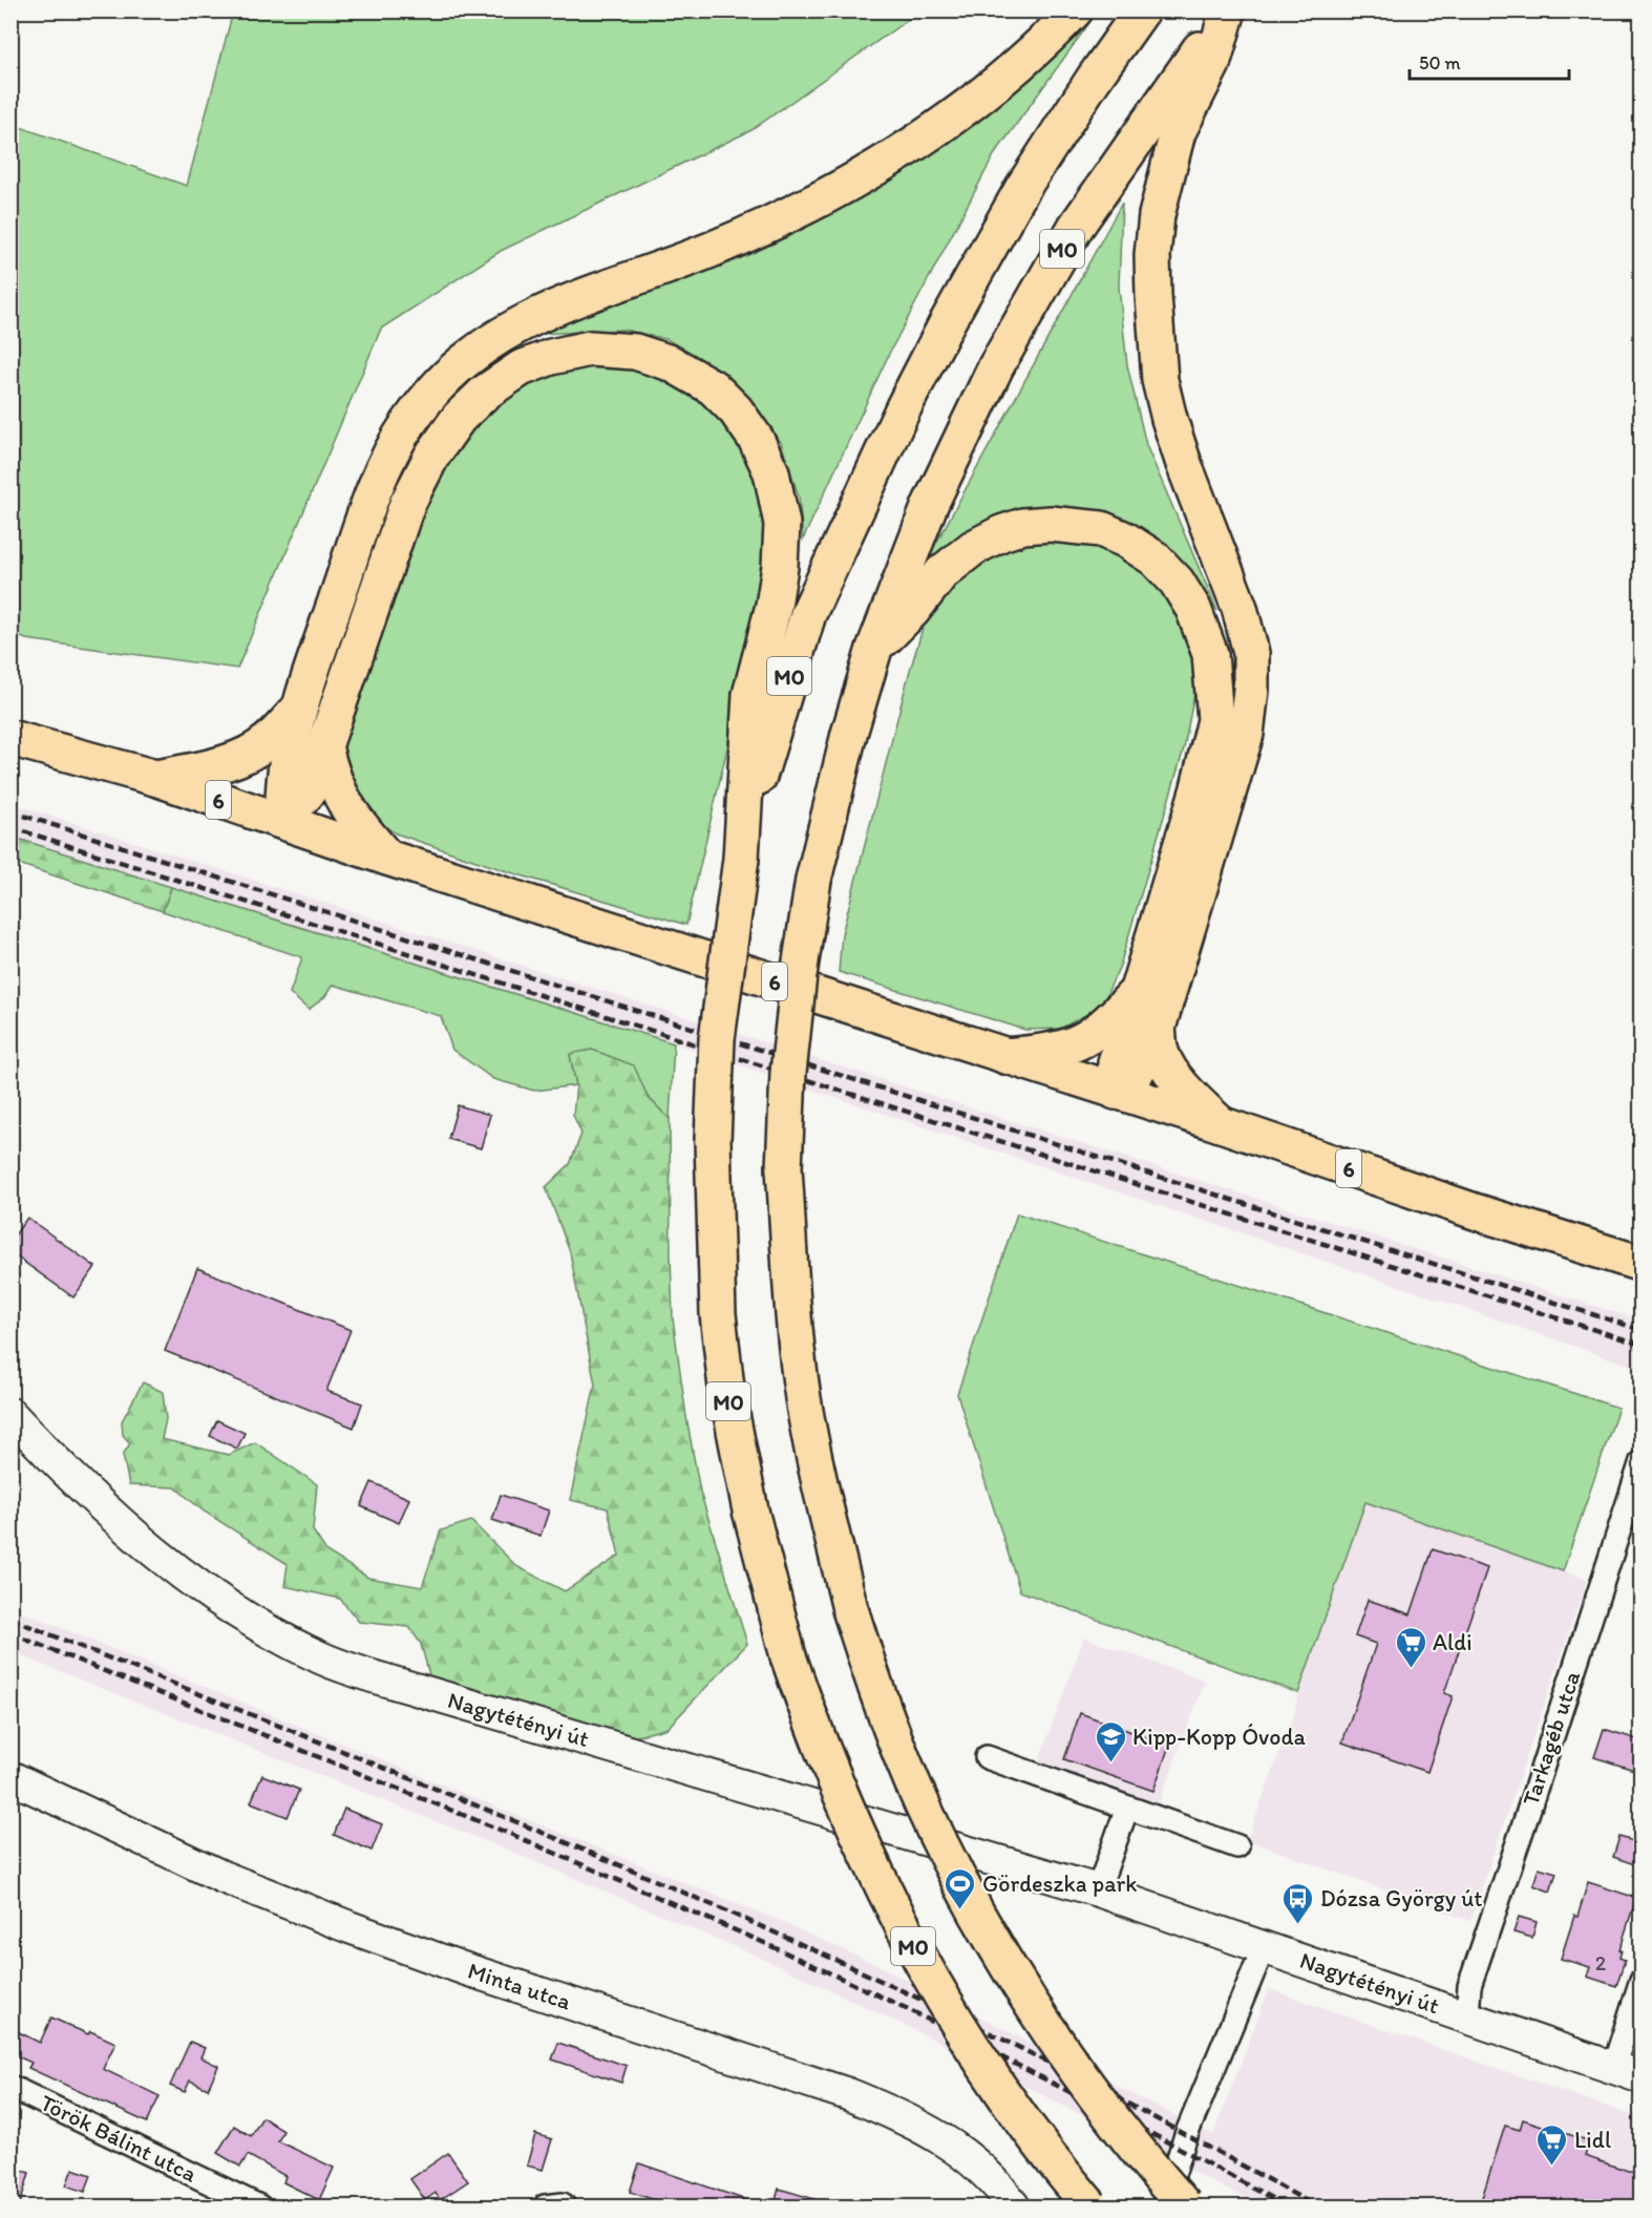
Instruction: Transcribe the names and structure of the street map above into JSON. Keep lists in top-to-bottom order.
{
  "streets": {
    "main road": [
      "M0",
      "6",
      "Nagytétényi út",
      "Minta utca"
    ],
    "street": ["Tarkagéb utca", "Török Bálint utca"]
  },
  "crossings": [
    ["Nagytétényi út", "Tarkagéb utca"]
  ],
  "places": {
    "supermarket": ["Aldi", "Lidl"],
    "school or university": ["Kipp-Kopp Óvoda"],
    "sports": ["Gördeszka park"],
    "bus stop": ["Dózsa György út"]
  },
  "house_numbers": ["2"],
  "scale_bar": "50 m"
}
